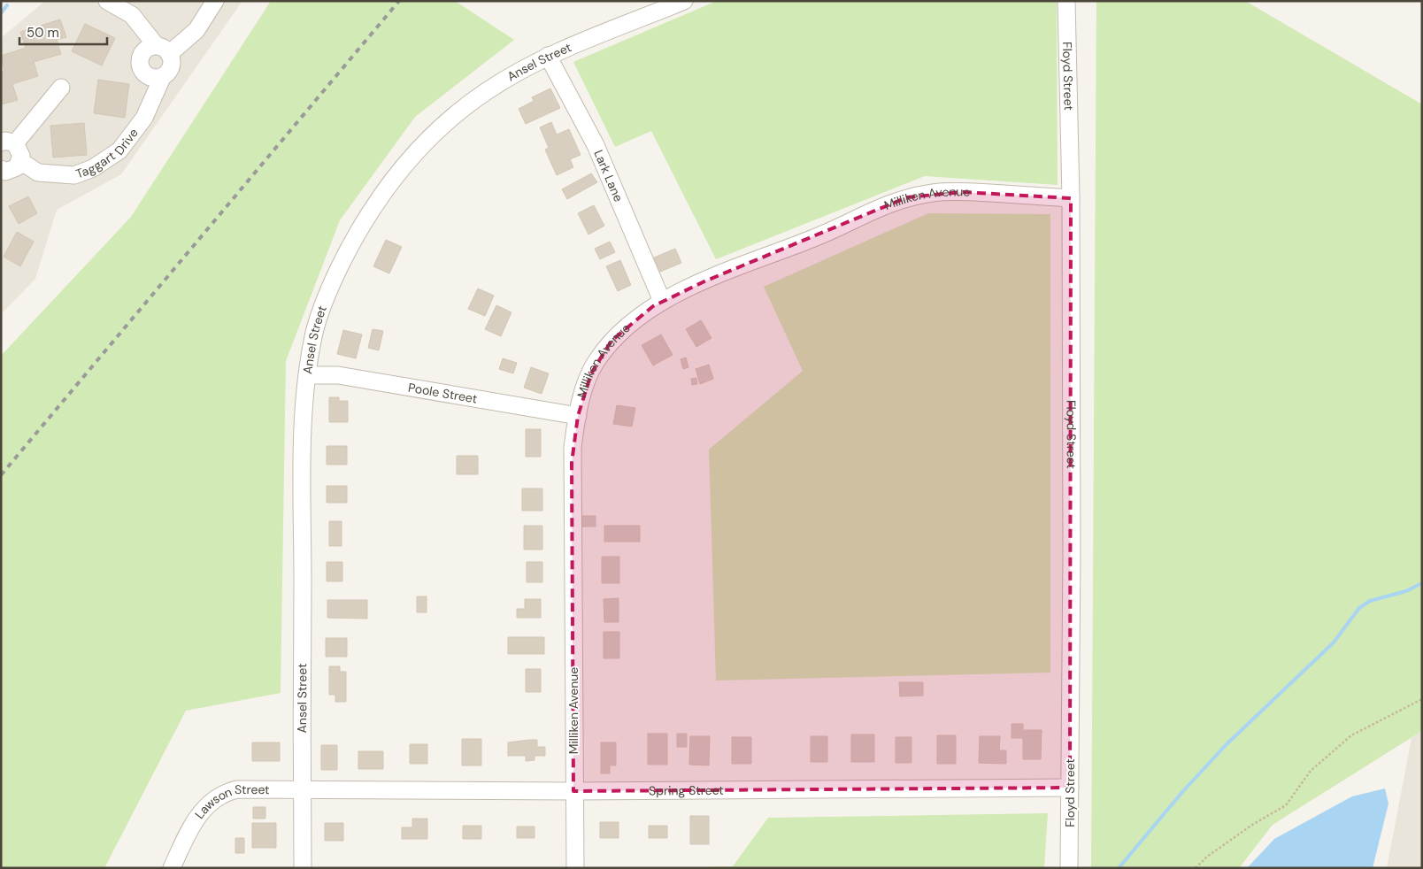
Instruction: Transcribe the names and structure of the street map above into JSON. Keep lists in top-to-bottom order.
{
  "streets": {
    "street": [
      "Ansel Street",
      "Floyd Street",
      "Taggart Drive",
      "Lark Lane",
      "Milliken Avenue",
      "Poole Street",
      "Spring Street",
      "Lawson Street"
    ]
  },
  "crossings": [
    ["Ansel Street", "Lark Lane"],
    ["Ansel Street", "Poole Street"],
    ["Ansel Street", "Spring Street"],
    ["Ansel Street", "Lawson Street"],
    ["Floyd Street", "Milliken Avenue"],
    ["Floyd Street", "Spring Street"],
    ["Lark Lane", "Milliken Avenue"],
    ["Milliken Avenue", "Poole Street"],
    ["Milliken Avenue", "Spring Street"],
    ["Spring Street", "Lawson Street"]
  ],
  "scale_bar": "50 m"
}
